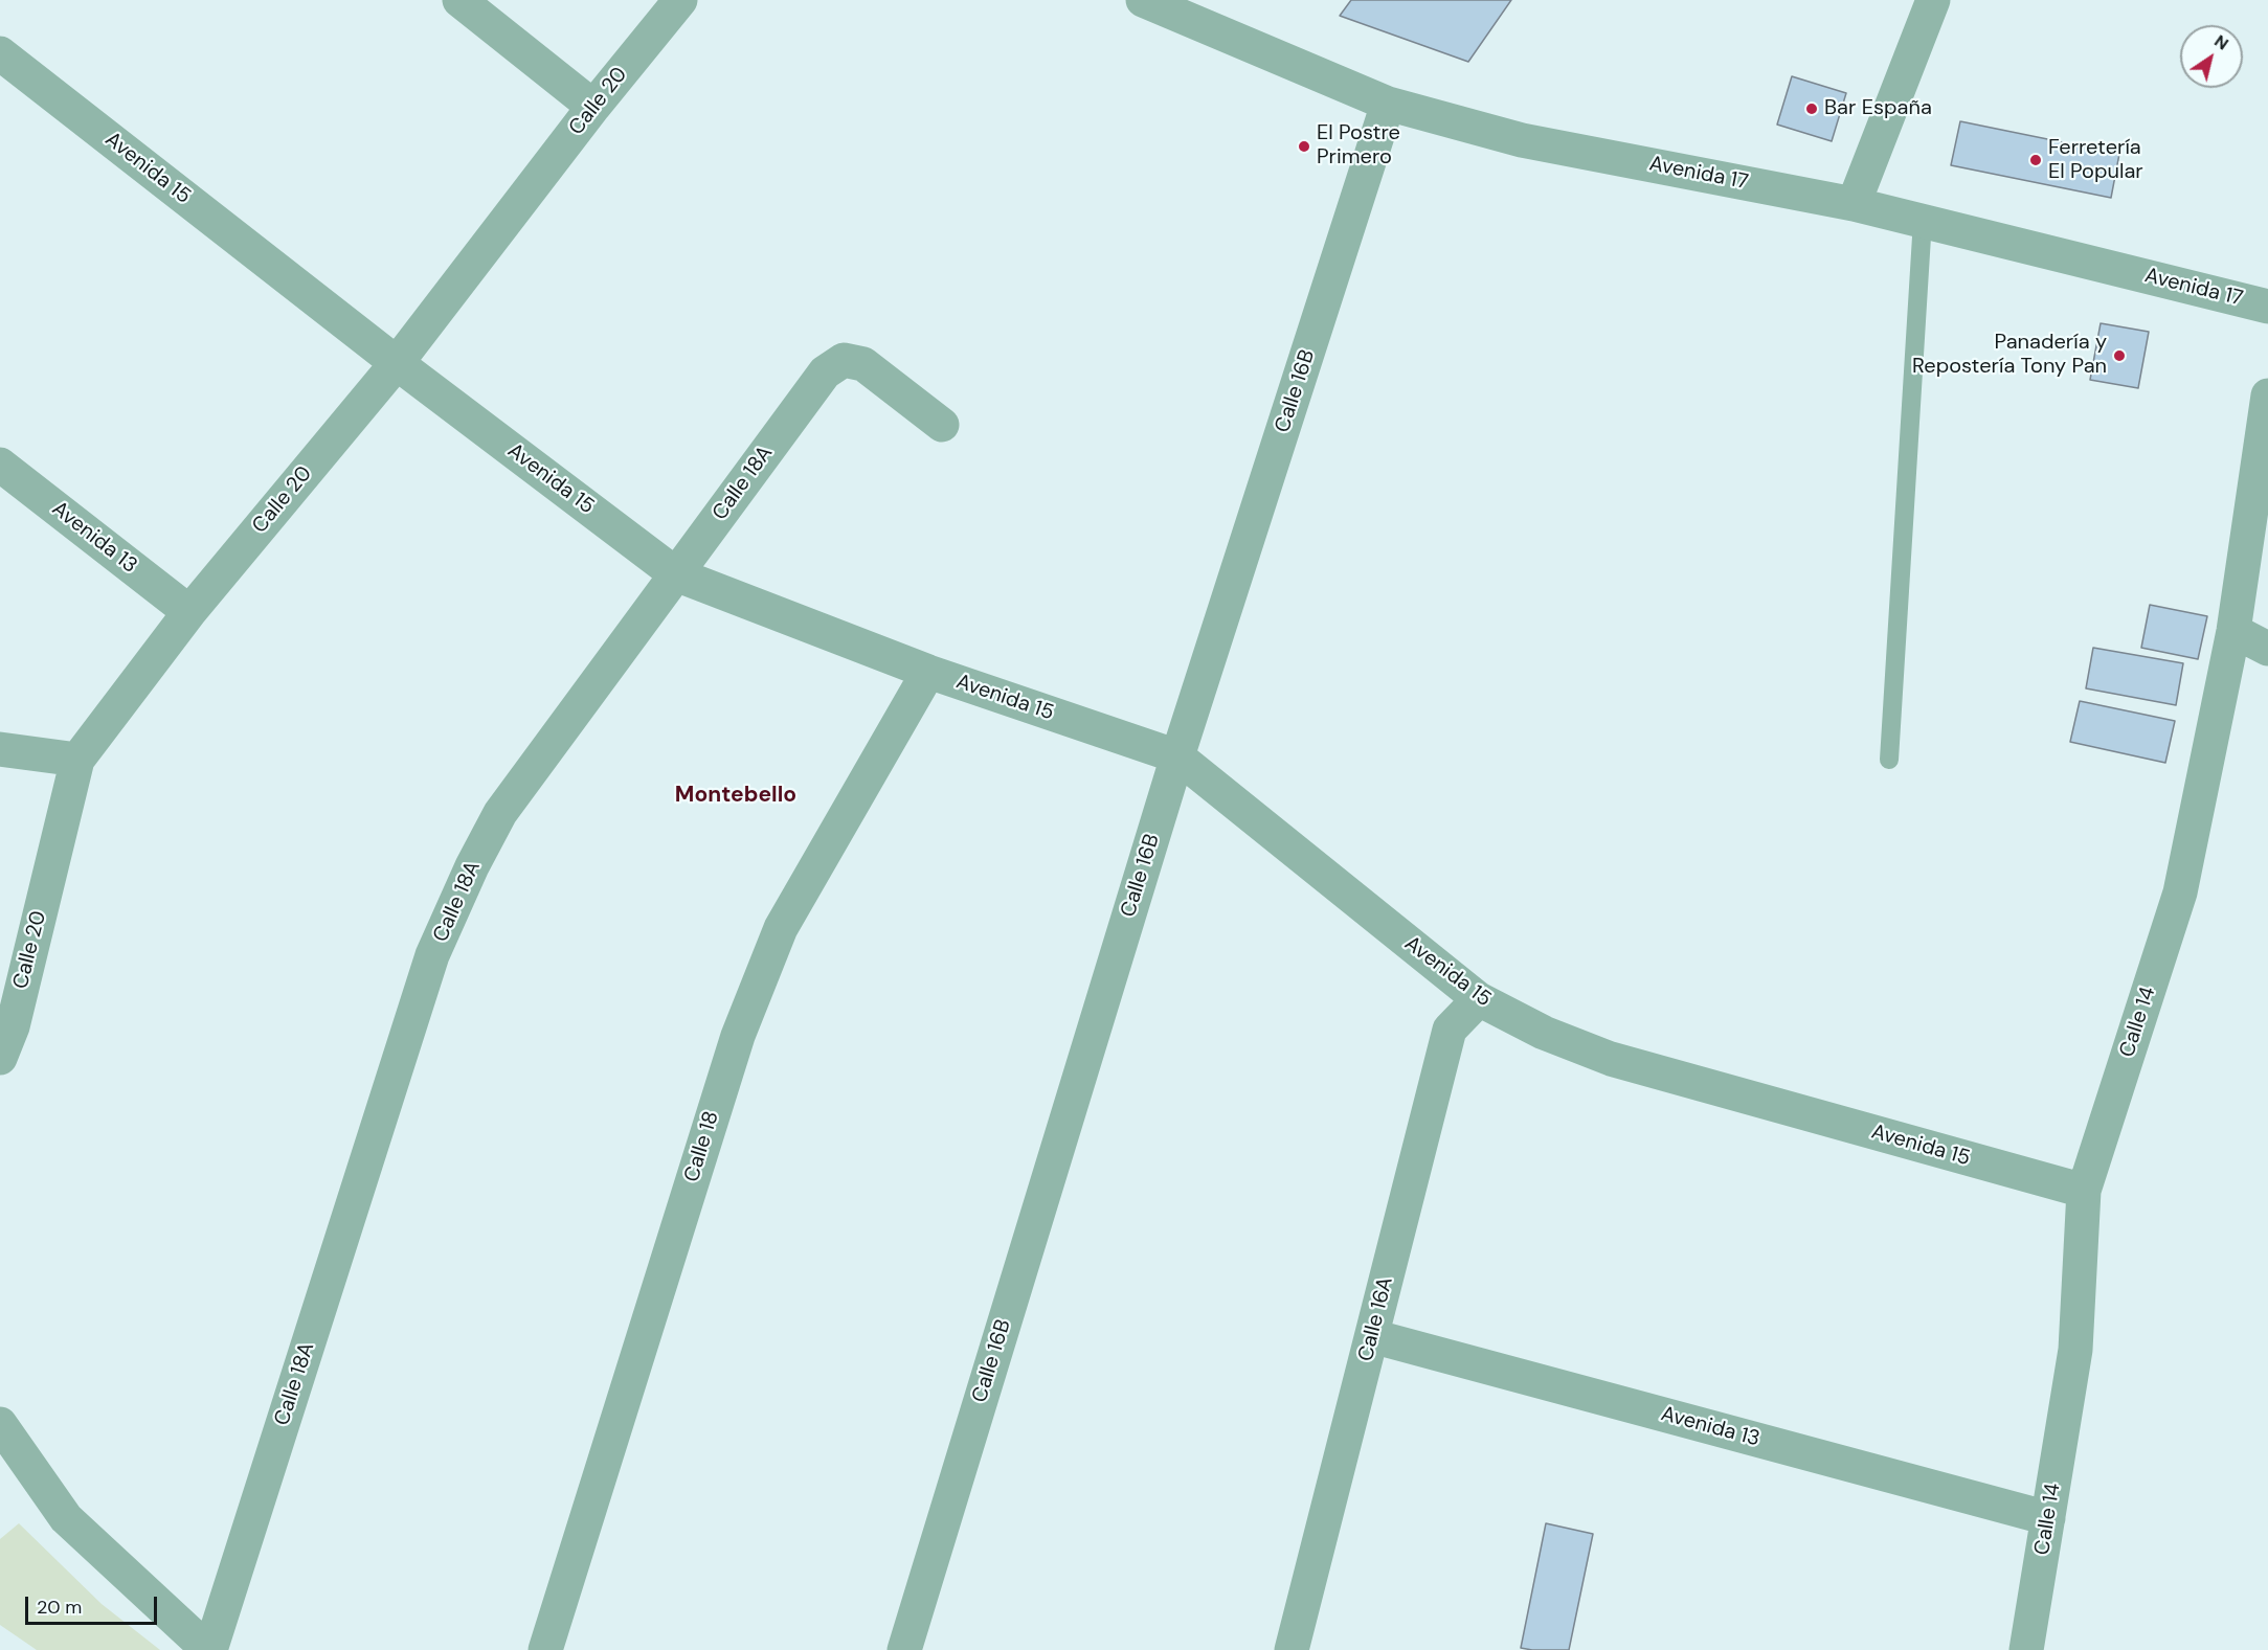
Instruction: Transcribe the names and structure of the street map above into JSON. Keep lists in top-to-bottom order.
{
  "streets": {
    "street": [
      "Calle 20",
      "Avenida 15",
      "Avenida 17",
      "Calle 16B",
      "Calle 18A",
      "Avenida 13",
      "Calle 14",
      "Calle 18",
      "Calle 16A"
    ]
  },
  "crossings": [
    ["Calle 20", "Avenida 15"],
    ["Calle 20", "Avenida 13"],
    ["Avenida 15", "Calle 16B"],
    ["Avenida 15", "Calle 18A"],
    ["Avenida 15", "Calle 14"],
    ["Avenida 15", "Calle 18"],
    ["Avenida 15", "Calle 16A"],
    ["Avenida 17", "Calle 16B"],
    ["Avenida 13", "Calle 14"],
    ["Avenida 13", "Calle 16A"]
  ],
  "districts": ["Montebello"],
  "places": [
    "Bar España",
    "El Postre Primero",
    "Ferretería El Popular",
    "Panadería y Repostería Tony Pan"
  ],
  "scale_bar": "20 m",
  "north": "top right"
}
